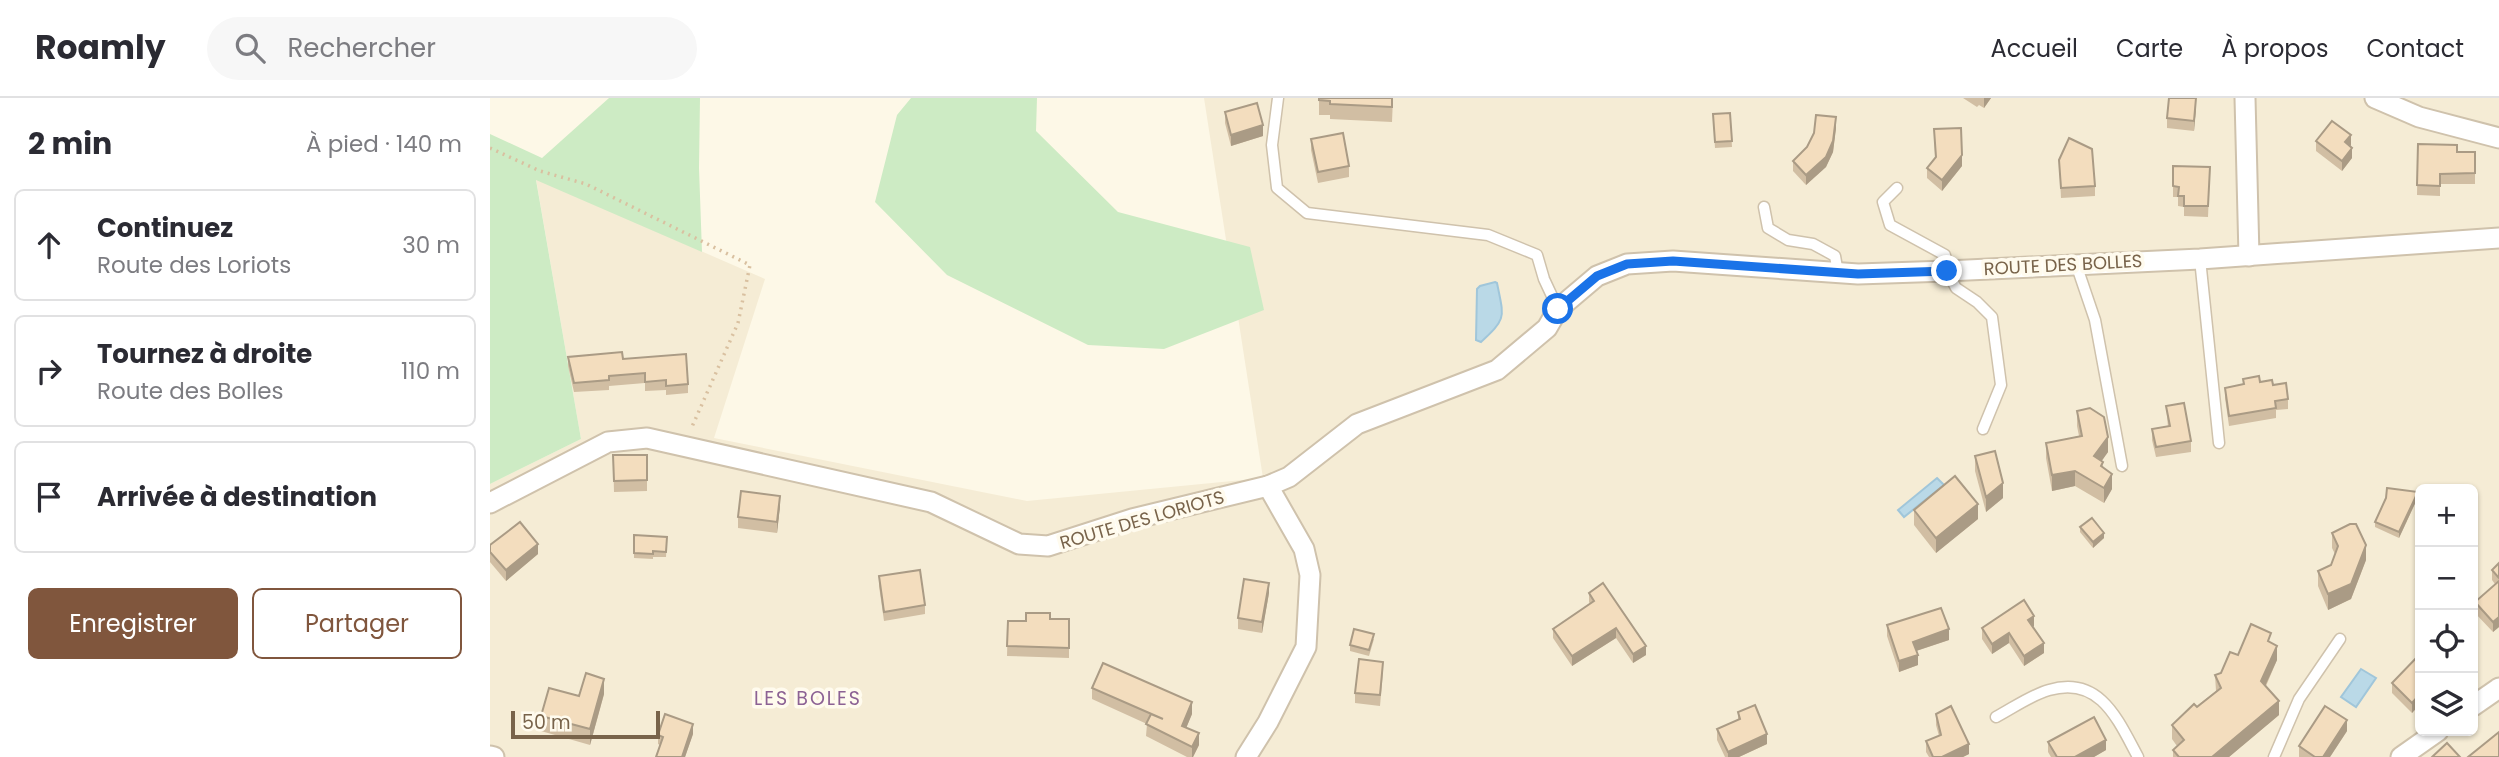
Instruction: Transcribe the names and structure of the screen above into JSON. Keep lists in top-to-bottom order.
{
  "streets": {
    "street": ["ROUTE DES BOLLES", "ROUTE DES LORIOTS"]
  },
  "crossings": [
    ["ROUTE DES BOLLES", "ROUTE DES LORIOTS"]
  ],
  "districts": ["LES BOLES"],
  "scale_bar": "50 m",
  "page": {
    "header": "Roamly",
    "search": "Rechercher",
    "nav": [
      "Accueil",
      "Carte",
      "À propos",
      "Contact"
    ],
    "heading": ["2 min", "À pied · 140 m"],
    "list": [
      ["Continuez", "Route des Loriots", "30 m"],
      ["Tournez à droite", "Route des Bolles", "110 m"],
      "Arrivée à destination"
    ],
    "map_buttons": ["+", "−"],
    "buttons": ["Enregistrer", "Partager"],
    "scale": "50 m"
  }
}
